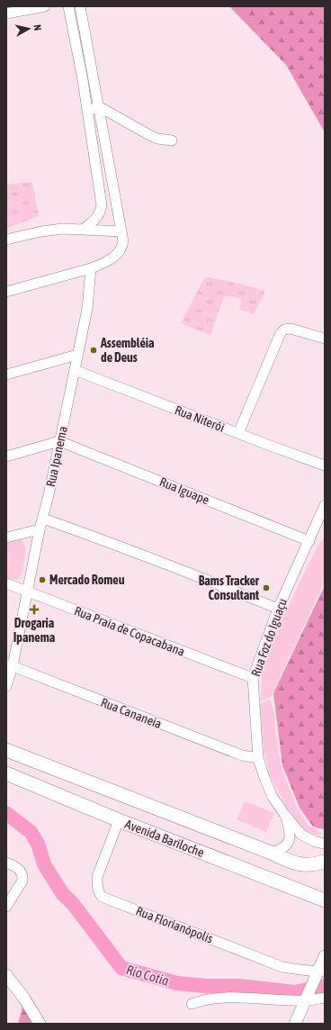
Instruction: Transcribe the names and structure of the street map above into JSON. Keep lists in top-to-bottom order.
{
  "streets": {
    "main road": ["Avenida Bariloche"],
    "street": [
      "Rua Niterói",
      "Rua Ipanema",
      "Rua Iguape",
      "Rua Praia de Copacabana",
      "Rua Foz do Iguaçu",
      "Rua Cananeia",
      "Rua Florianópolis"
    ]
  },
  "crossings": [
    ["Rua Niterói", "Rua Ipanema"],
    ["Rua Ipanema", "Rua Iguape"],
    ["Rua Ipanema", "Rua Praia de Copacabana"],
    ["Rua Ipanema", "Rua Cananeia"],
    ["Rua Iguape", "Rua Foz do Iguaçu"],
    ["Rua Praia de Copacabana", "Rua Foz do Iguaçu"],
    ["Rua Foz do Iguaçu", "Rua Cananeia"],
    ["Rua Foz do Iguaçu", "Avenida Bariloche"],
    ["Avenida Bariloche", "Rua Florianópolis"]
  ],
  "water": ["Rio Cotia"],
  "places": {
    "other": ["Assembléia de Deus", "Mercado Romeu", "Bams Tracker Consultant"],
    "health": ["Drogaria Ipanema"]
  },
  "north": "right"
}
